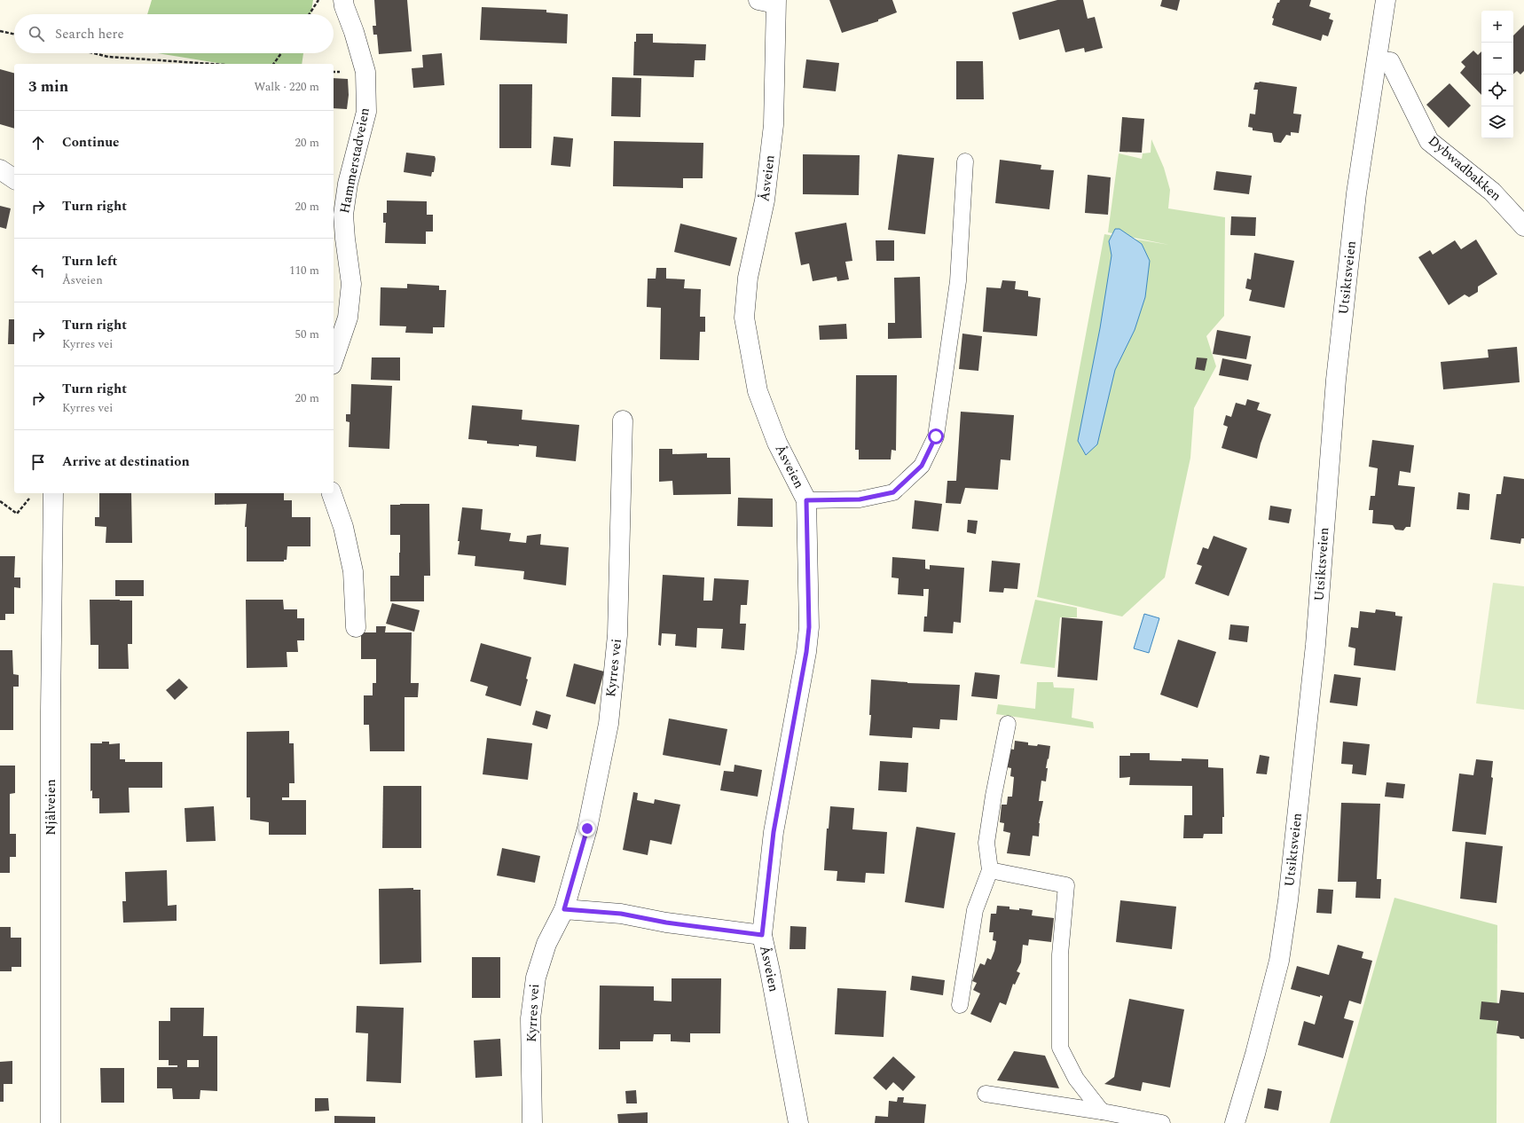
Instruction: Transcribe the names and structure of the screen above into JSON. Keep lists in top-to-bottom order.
{
  "streets": {
    "street": [
      "Hammerstadveien",
      "Dybwadbakken",
      "Åsveien",
      "Utsiktsveien",
      "Kyrres vei",
      "Njålveien"
    ]
  },
  "crossings": [
    ["Dybwadbakken", "Utsiktsveien"]
  ],
  "page": {
    "map_buttons": ["+", "−"],
    "search": "Search here",
    "heading": ["3 min", "Walk · 220 m"],
    "list": [
      ["Continue", "20 m"],
      ["Turn right", "20 m"],
      ["Turn left", "Åsveien", "110 m"],
      ["Turn right", "Kyrres vei", "50 m"],
      ["Turn right", "Kyrres vei", "20 m"],
      "Arrive at destination"
    ]
  }
}
